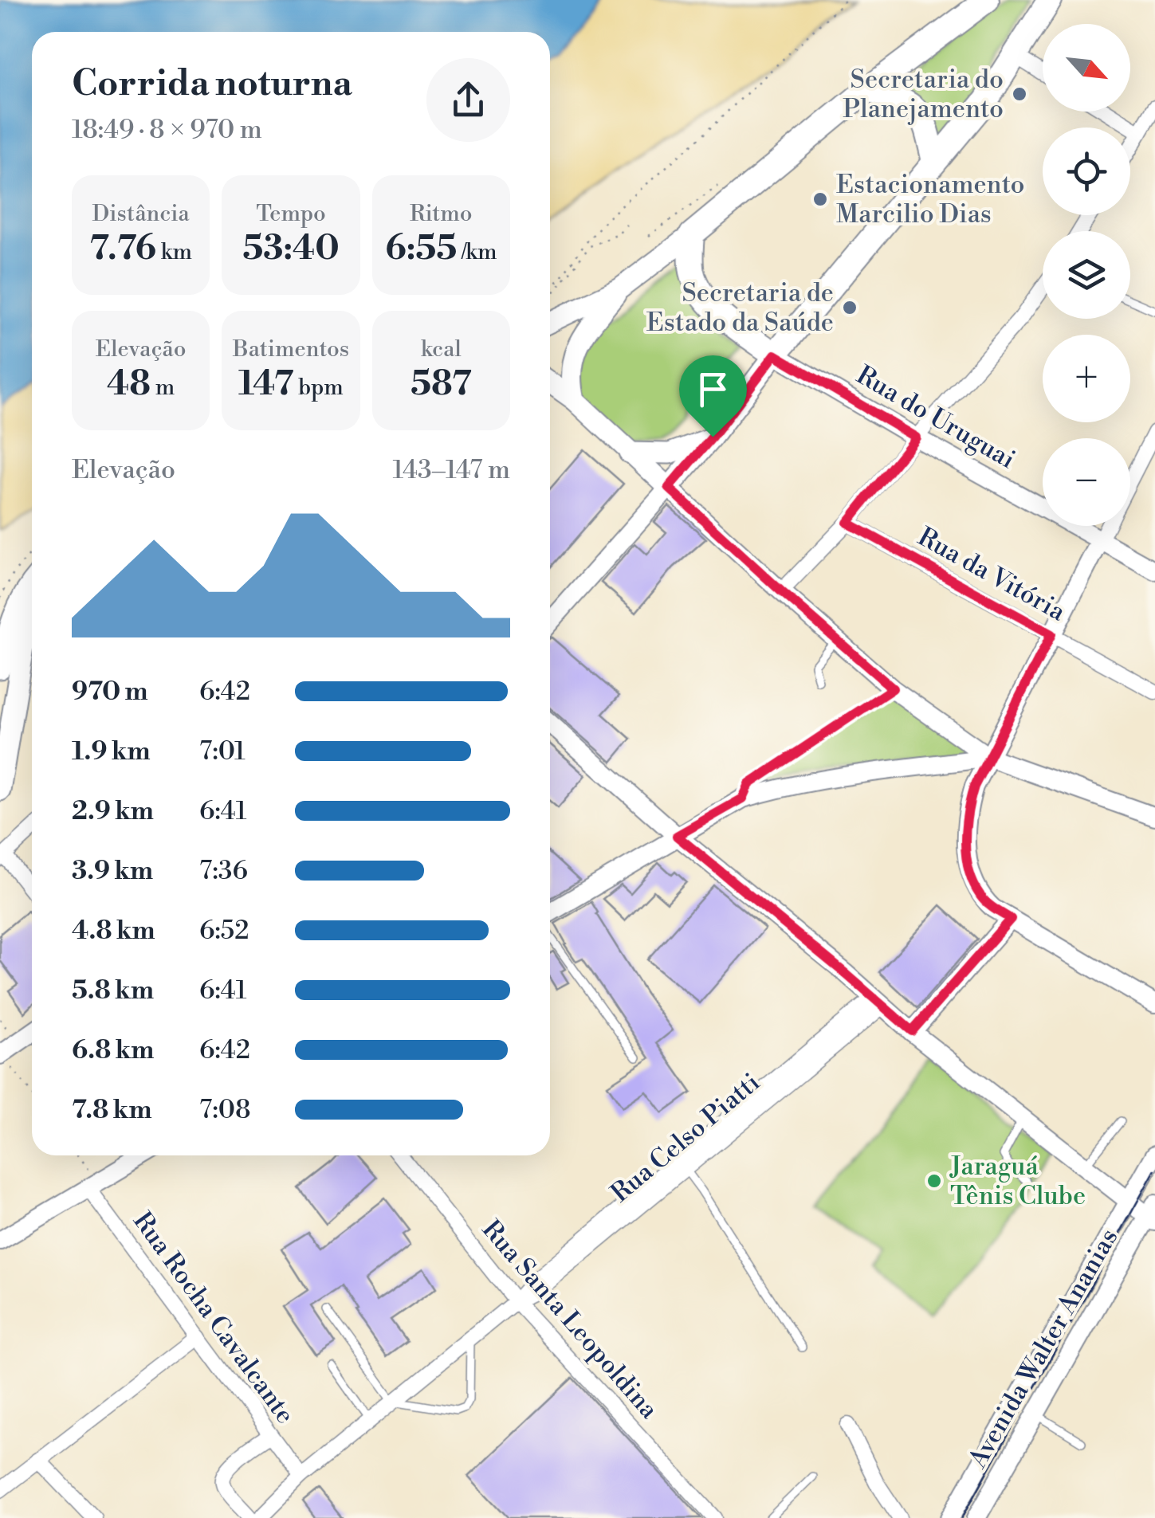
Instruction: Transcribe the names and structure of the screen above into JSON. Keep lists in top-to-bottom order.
{
  "streets": {
    "street": [
      "Rua do Uruguai",
      "Rua da Vitória",
      "Rua Celso Piatti",
      "Rua Rocha Cavalcante",
      "Rua Santa Leopoldina",
      "Avenida Walter Ananias"
    ]
  },
  "crossings": [
    ["Rua Celso Piatti", "Rua Rocha Cavalcante"],
    ["Rua Celso Piatti", "Rua Santa Leopoldina"]
  ],
  "places": [
    "Secretaria do Planejamento",
    "Estacionamento Marcilio Dias",
    "Secretaria de Estado da Saúde",
    "Jaraguá Tênis Clube"
  ],
  "north": "bottom right",
  "page": {
    "map_buttons": ["+", "−"],
    "heading": ["Corrida noturna", "18:49 · 8 × 970 m"],
    "stats": [
      ["Distância", "7.76 km"],
      ["Tempo", "53:40"],
      ["Ritmo", "6:55 /km"],
      ["Elevação", "48 m"],
      ["Batimentos", "147 bpm"],
      ["kcal", "587"]
    ],
    "chart": ["Elevação", "143–147 m"],
    "list": [
      {
        "name": "970 m",
        "note": "6:42"
      },
      {
        "name": "1.9 km",
        "note": "7:01"
      },
      {
        "name": "2.9 km",
        "note": "6:41"
      },
      {
        "name": "3.9 km",
        "note": "7:36"
      },
      {
        "name": "4.8 km",
        "note": "6:52"
      },
      {
        "name": "5.8 km",
        "note": "6:41"
      },
      {
        "name": "6.8 km",
        "note": "6:42"
      },
      {
        "name": "7.8 km",
        "note": "7:08"
      }
    ]
  }
}
